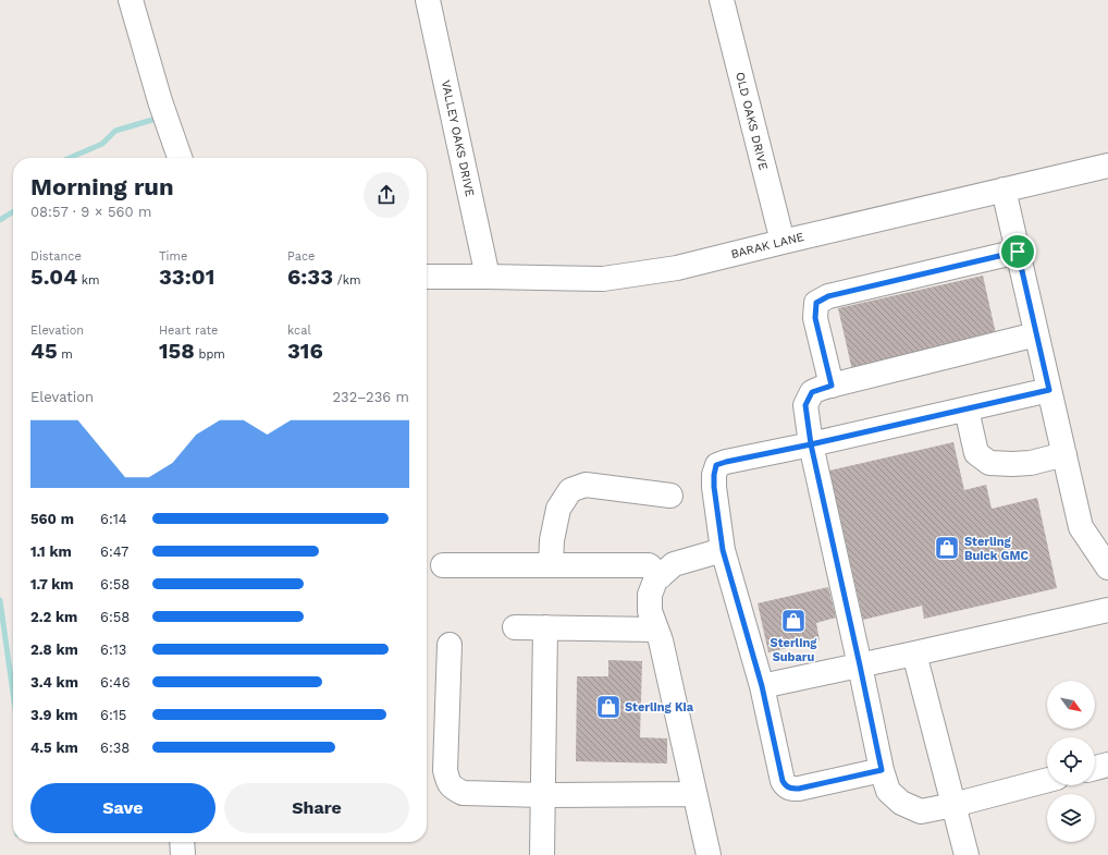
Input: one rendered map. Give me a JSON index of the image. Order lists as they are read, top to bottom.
{
  "streets": {
    "street": ["OLD OAKS DRIVE", "VALLEY OAKS DRIVE", "BARAK LANE"]
  },
  "crossings": [
    ["OLD OAKS DRIVE", "BARAK LANE"],
    ["VALLEY OAKS DRIVE", "BARAK LANE"]
  ],
  "places": {
    "shop": ["Sterling Buick GMC", "Sterling Subaru", "Sterling Kia"]
  },
  "north": "bottom right",
  "page": {
    "heading": ["Morning run", "08:57 · 9 × 560 m"],
    "stats": [
      ["Distance", "5.04 km"],
      ["Time", "33:01"],
      ["Pace", "6:33 /km"],
      ["Elevation", "45 m"],
      ["Heart rate", "158 bpm"],
      ["kcal", "316"]
    ],
    "chart": ["Elevation", "232–236 m"],
    "list": [
      {
        "name": "560 m",
        "note": "6:14"
      },
      {
        "name": "1.1 km",
        "note": "6:47"
      },
      {
        "name": "1.7 km",
        "note": "6:58"
      },
      {
        "name": "2.2 km",
        "note": "6:58"
      },
      {
        "name": "2.8 km",
        "note": "6:13"
      },
      {
        "name": "3.4 km",
        "note": "6:46"
      },
      {
        "name": "3.9 km",
        "note": "6:15"
      },
      {
        "name": "4.5 km",
        "note": "6:38"
      }
    ],
    "buttons": ["Save", "Share"]
  }
}
